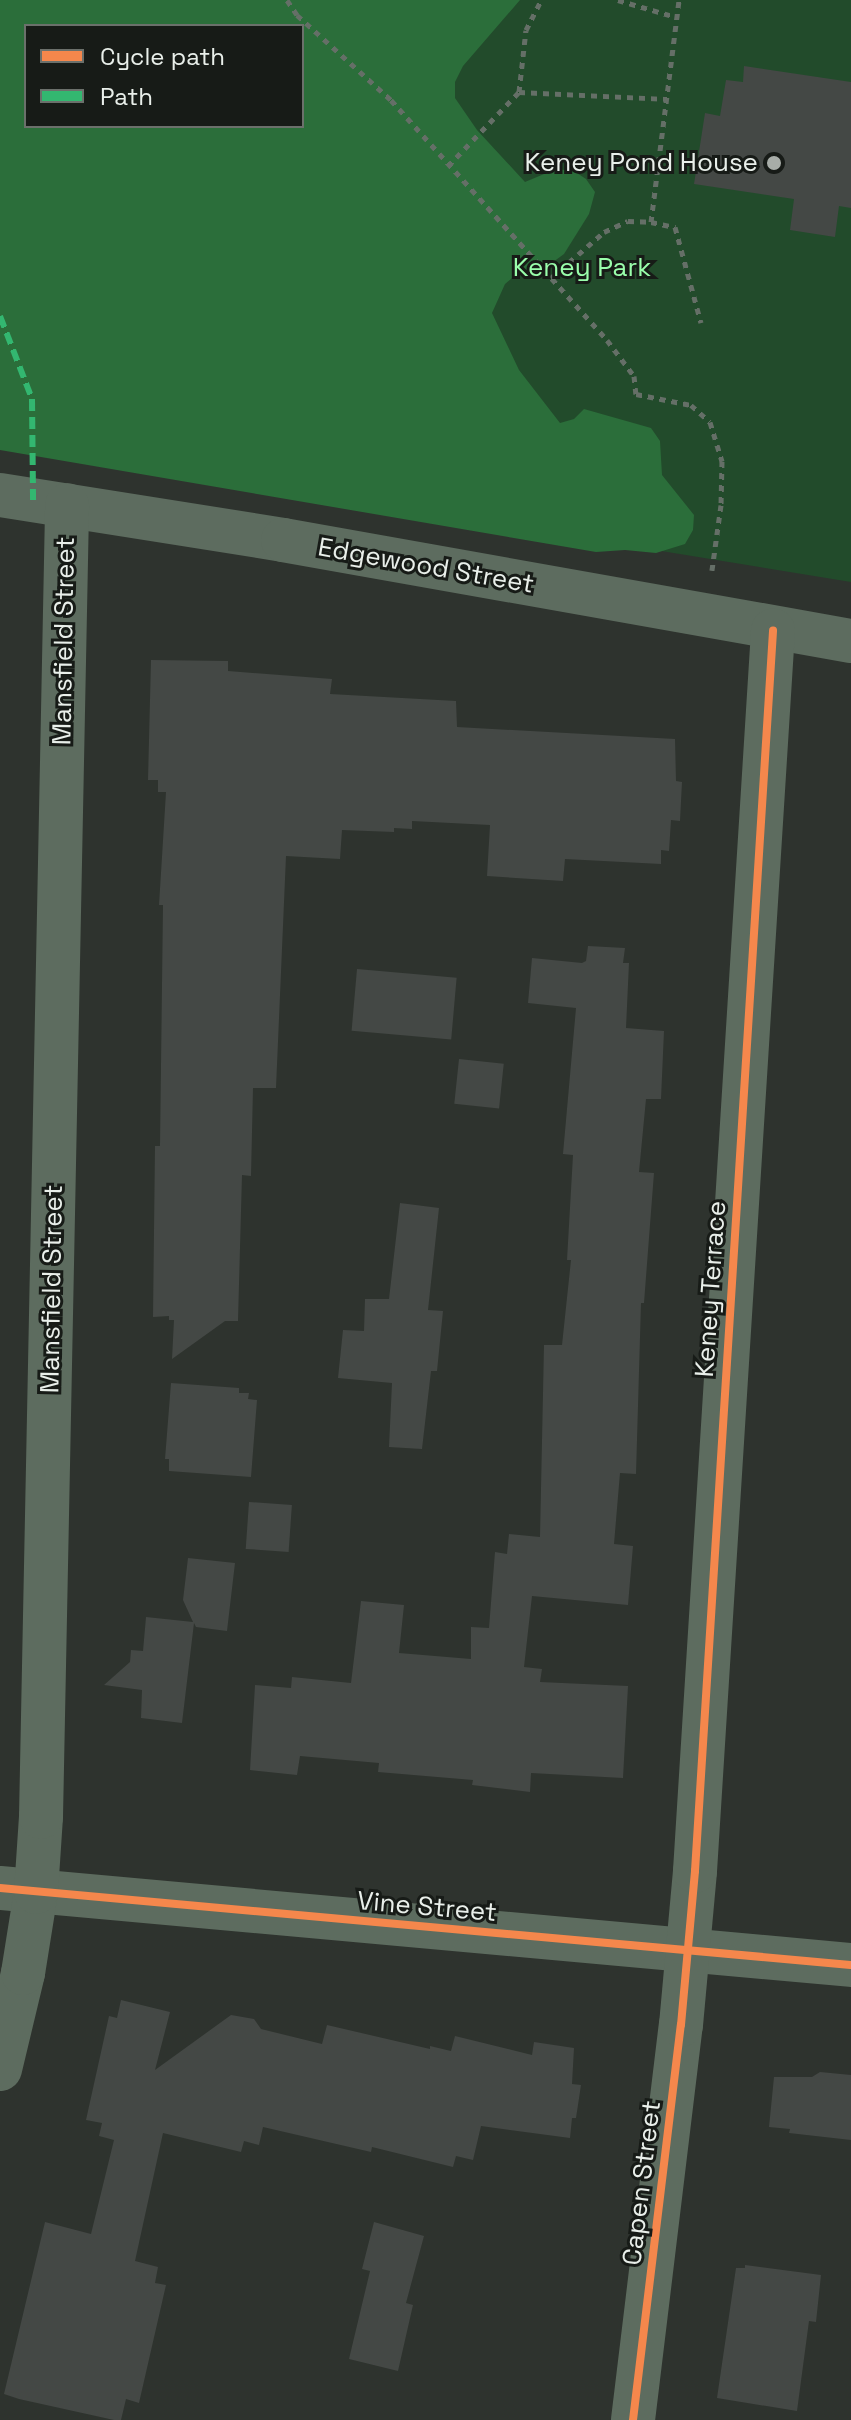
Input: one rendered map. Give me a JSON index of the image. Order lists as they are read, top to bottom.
{
  "streets": {
    "street": [
      "Edgewood Street",
      "Mansfield Street",
      "Keney Terrace",
      "Vine Street",
      "Capen Street"
    ]
  },
  "crossings": [
    ["Edgewood Street", "Mansfield Street"],
    ["Edgewood Street", "Keney Terrace"],
    ["Mansfield Street", "Vine Street"],
    ["Keney Terrace", "Vine Street"],
    ["Keney Terrace", "Capen Street"],
    ["Vine Street", "Capen Street"]
  ],
  "parks": ["Keney Park"],
  "places": ["Keney Pond House"],
  "legend": ["Cycle path", "Path"]
}
